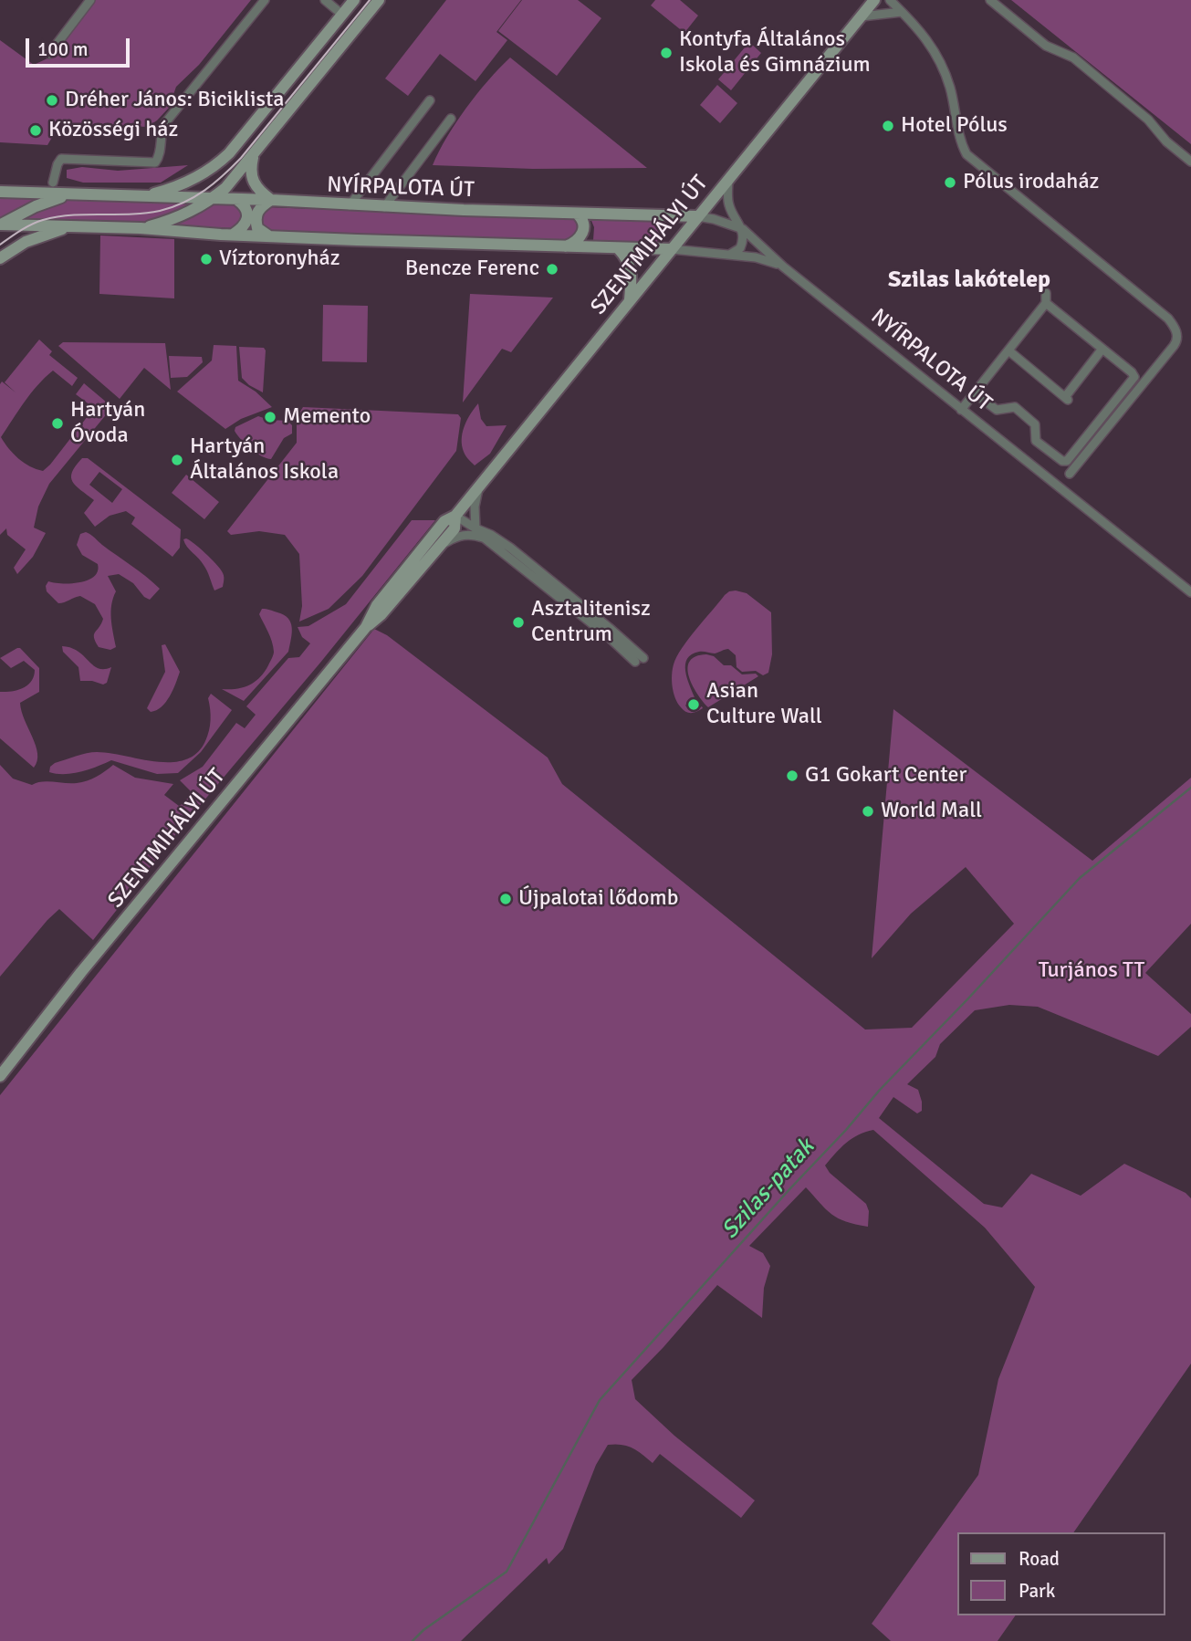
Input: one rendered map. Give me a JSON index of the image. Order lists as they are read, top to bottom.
{
  "streets": {
    "main road": ["NYÍRPALOTA ÚT", "SZENTMIHÁLYI ÚT"]
  },
  "crossings": [
    ["NYÍRPALOTA ÚT", "SZENTMIHÁLYI ÚT"]
  ],
  "districts": ["Szilas lakótelep"],
  "water": ["Szilas-patak"],
  "parks": ["Turjános TT"],
  "places": [
    "Kontyfa Általános Iskola és Gimnázium",
    "Dréher János: Biciklista",
    "Hotel Pólus",
    "Közösségi ház",
    "Pólus irodaház",
    "Víztoronyház",
    "Bencze Ferenc",
    "Memento",
    "Hartyán Óvoda",
    "Hartyán Általános Iskola",
    "Asztalitenisz Centrum",
    "Asian Culture Wall",
    "G1 Gokart Center",
    "World Mall",
    "Újpalotai lődomb"
  ],
  "legend": ["Road", "Park"],
  "scale_bar": "100 m"
}
